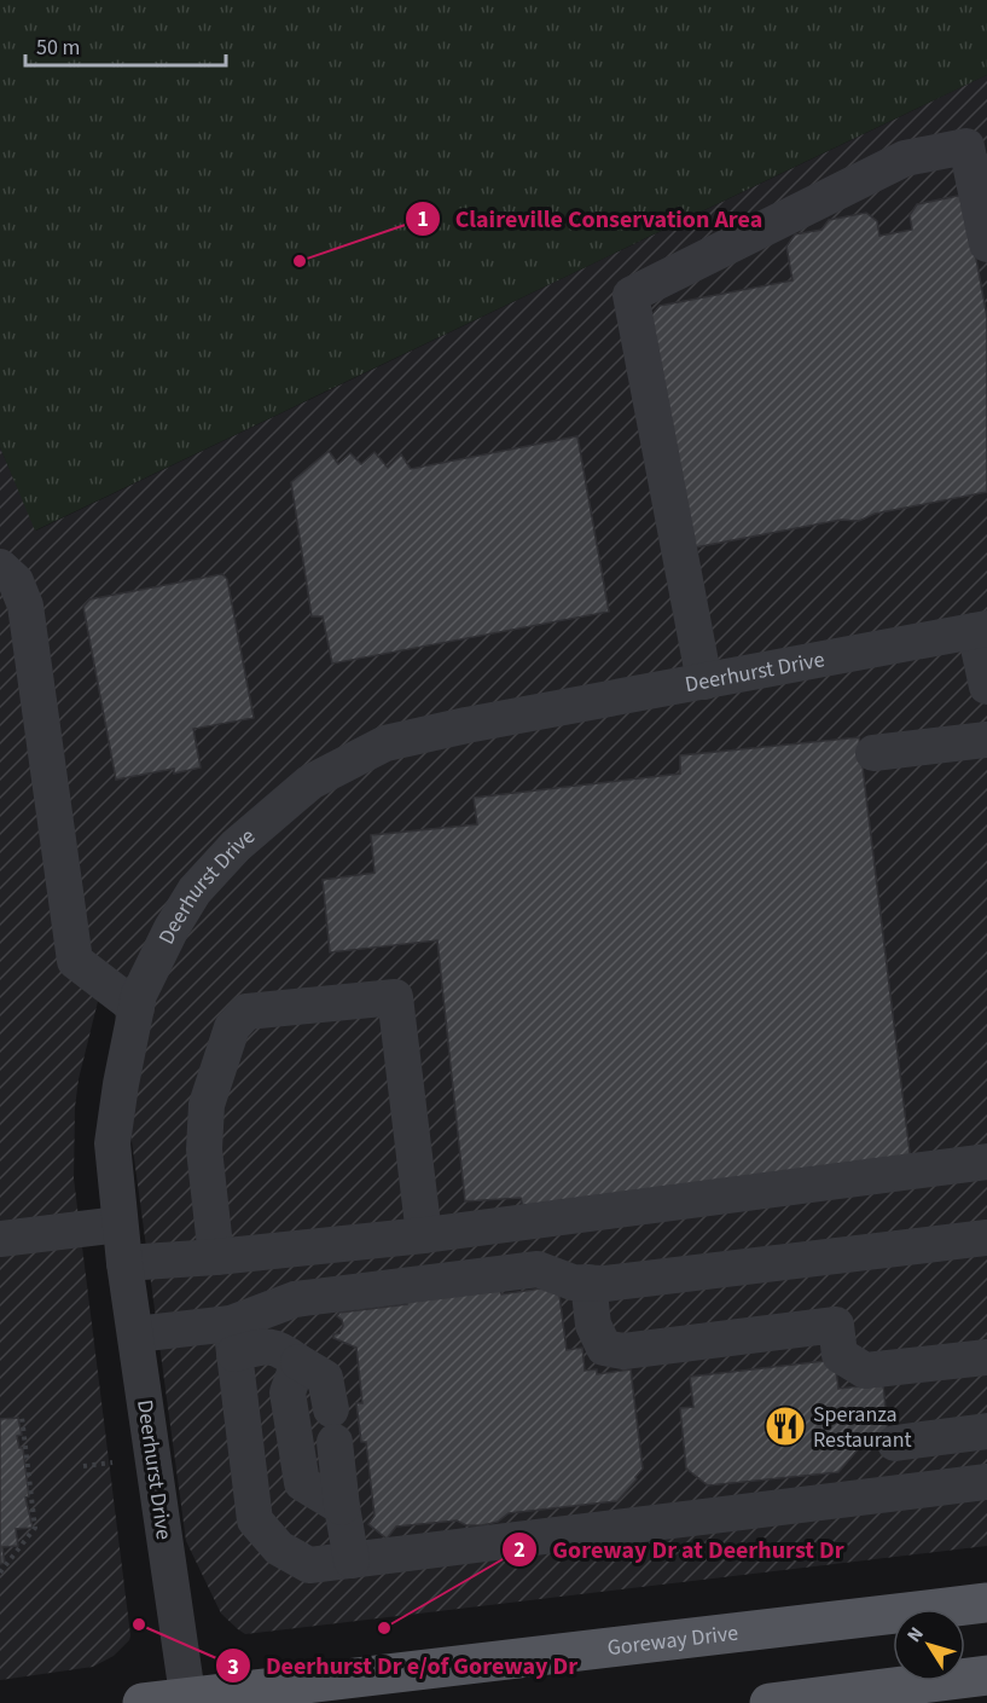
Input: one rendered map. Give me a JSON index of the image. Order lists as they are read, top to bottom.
{
  "streets": {
    "main road": ["Goreway Drive"],
    "street": ["Deerhurst Drive"]
  },
  "crossings": [
    ["Deerhurst Drive", "Goreway Drive"]
  ],
  "places": {
    "other": ["Claireville Conservation Area", "Deerhurst Dr e/of Goreway Dr", "Goreway Dr at Deerhurst Dr"],
    "restaurant": ["Speranza Restaurant"]
  },
  "scale_bar": "50 m",
  "north": "top left"
}
